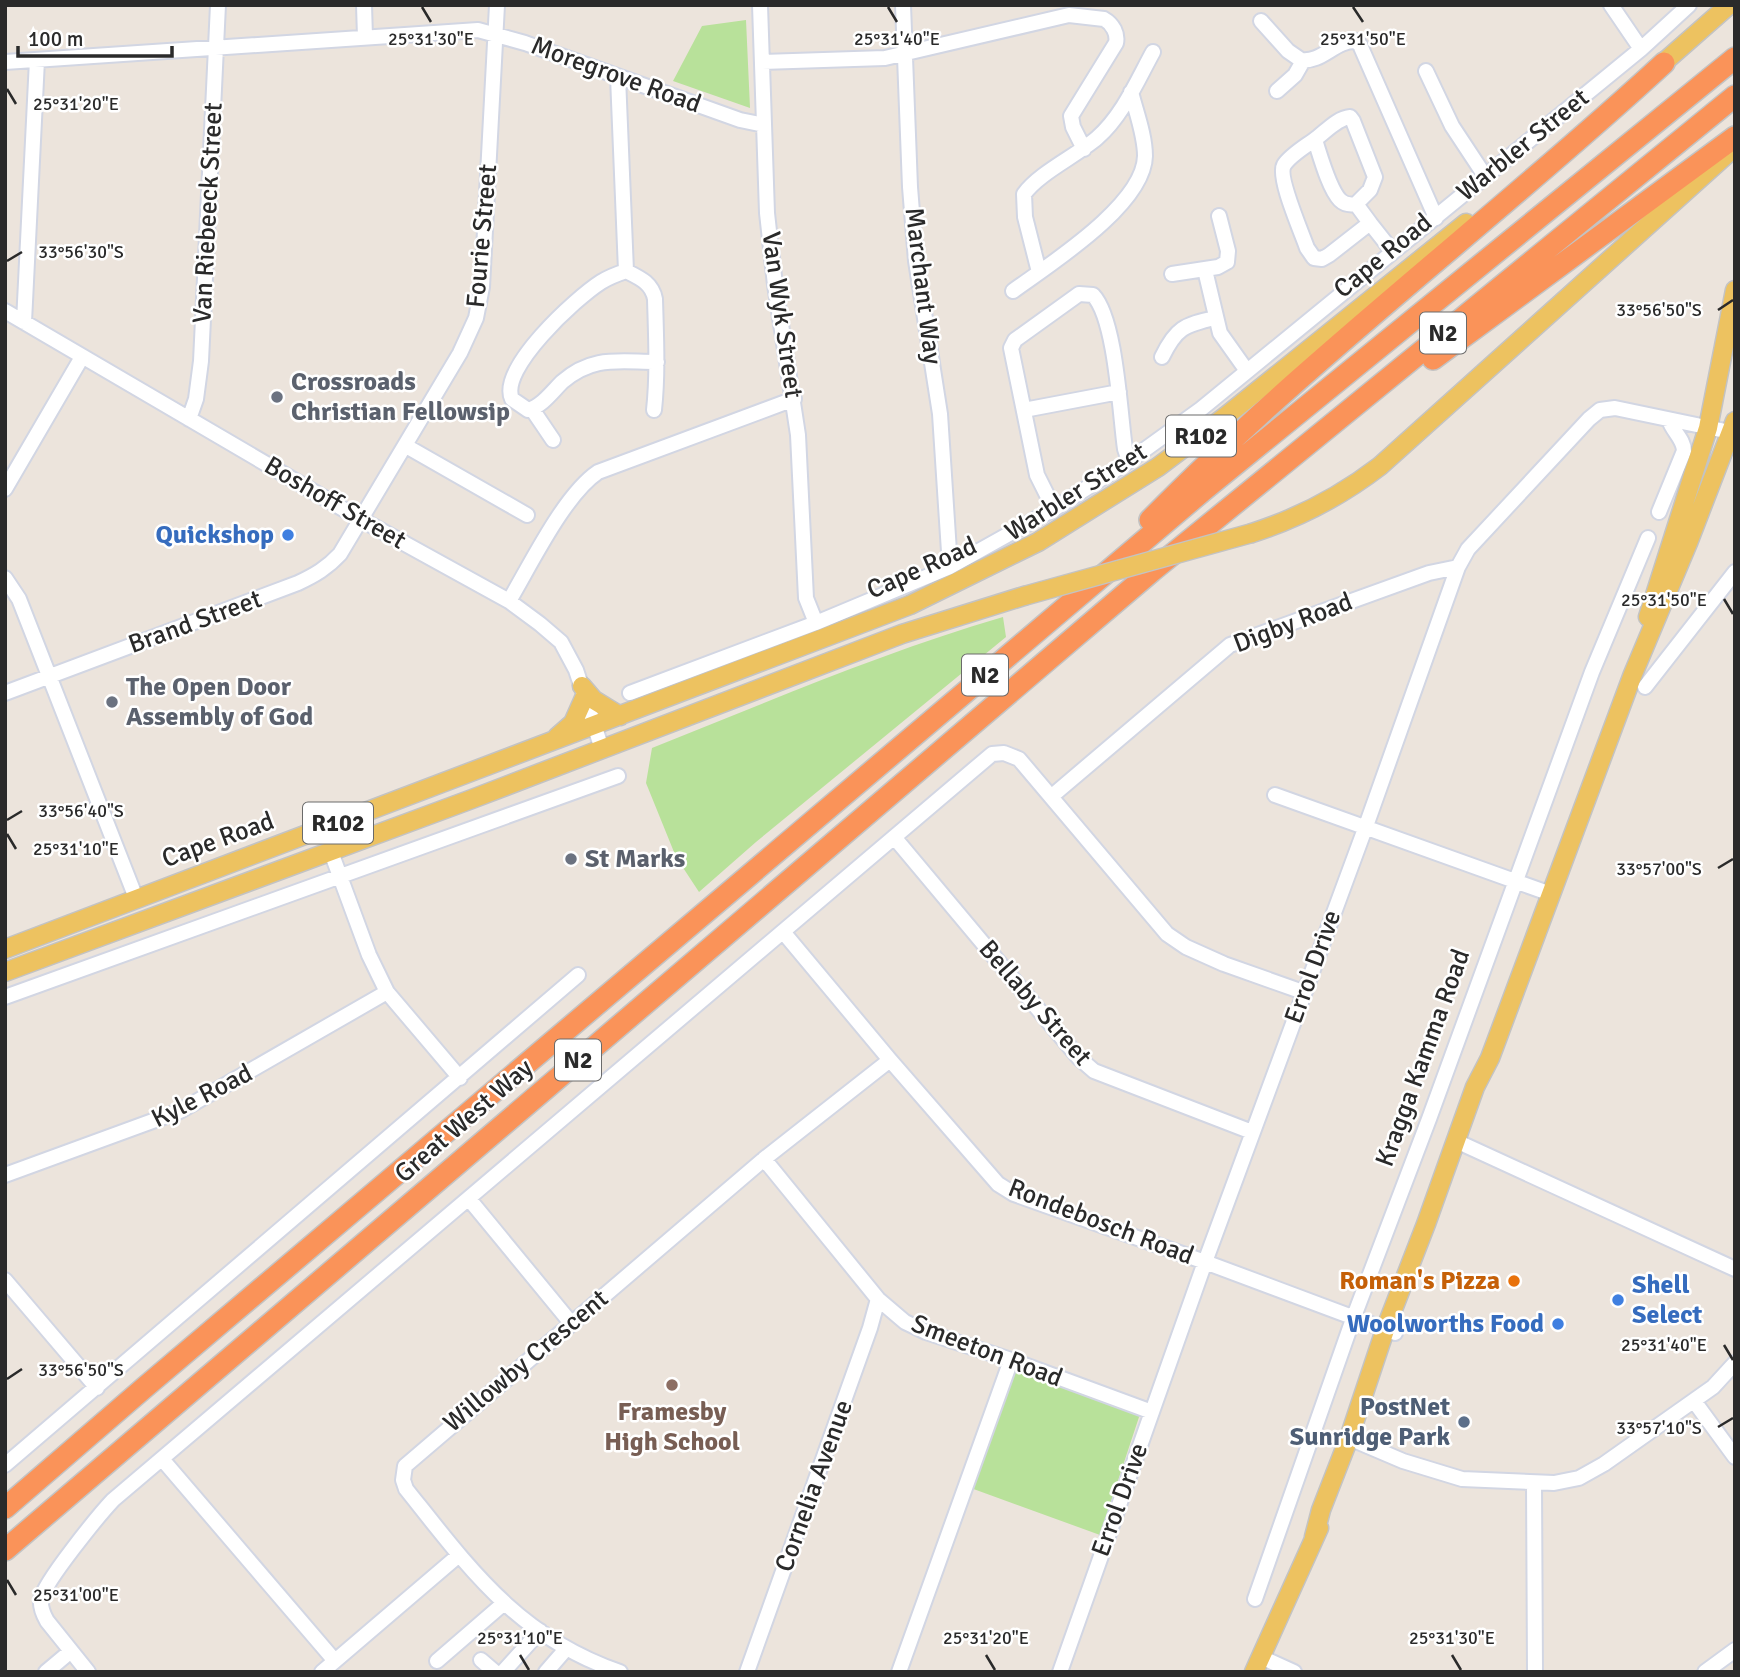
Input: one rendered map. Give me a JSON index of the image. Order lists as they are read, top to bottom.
{
  "streets": {
    "highway": ["N2", "Great West Way"],
    "main road": ["Cape Road", "R102"],
    "street": [
      "Moregrove Road",
      "Warbler Street",
      "Van Riebeeck Street",
      "Fourie Street",
      "Marchant Way",
      "Van Wyk Street",
      "Boshoff Street",
      "Brand Street",
      "Digby Road",
      "Errol Drive",
      "Bellaby Street",
      "Kragga Kamma Road",
      "Kyle Road",
      "Rondebosch Road",
      "Smeeton Road",
      "Willowby Crescent",
      "Cornelia Avenue"
    ]
  },
  "crossings": [
    ["Moregrove Road", "Van Riebeeck Street"],
    ["Moregrove Road", "Fourie Street"],
    ["Moregrove Road", "Van Wyk Street"],
    ["Warbler Street", "Marchant Way"],
    ["Warbler Street", "Van Wyk Street"],
    ["Van Riebeeck Street", "Boshoff Street"],
    ["Fourie Street", "Boshoff Street"],
    ["Fourie Street", "Brand Street"],
    ["Cape Road", "Boshoff Street"],
    ["N2", "Great West Way"],
    ["Boshoff Street", "Brand Street"],
    ["Digby Road", "Errol Drive"],
    ["Errol Drive", "Bellaby Street"],
    ["Errol Drive", "Rondebosch Road"],
    ["Errol Drive", "Smeeton Road"],
    ["Kragga Kamma Road", "Rondebosch Road"],
    ["Rondebosch Road", "Willowby Crescent"],
    ["Smeeton Road", "Willowby Crescent"],
    ["Smeeton Road", "Cornelia Avenue"]
  ],
  "places": [
    "Crossroads Christian Fellowsip",
    "Quickshop",
    "The Open Door Assembly of God",
    "St Marks",
    "Roman's Pizza",
    "Shell Select",
    "Woolworths Food",
    "Framesby High School",
    "PostNet Sunridge Park"
  ],
  "scale_bar": "100 m",
  "coordinates": [
    "25°31'30\"E",
    "25°31'40\"E",
    "25°31'50\"E",
    "25°31'20\"E",
    "33°56'30\"S",
    "33°56'50\"S",
    "33°56'40\"S",
    "25°31'10\"E",
    "33°57'00\"S",
    "33°57'10\"S",
    "25°31'00\"E"
  ]
}
